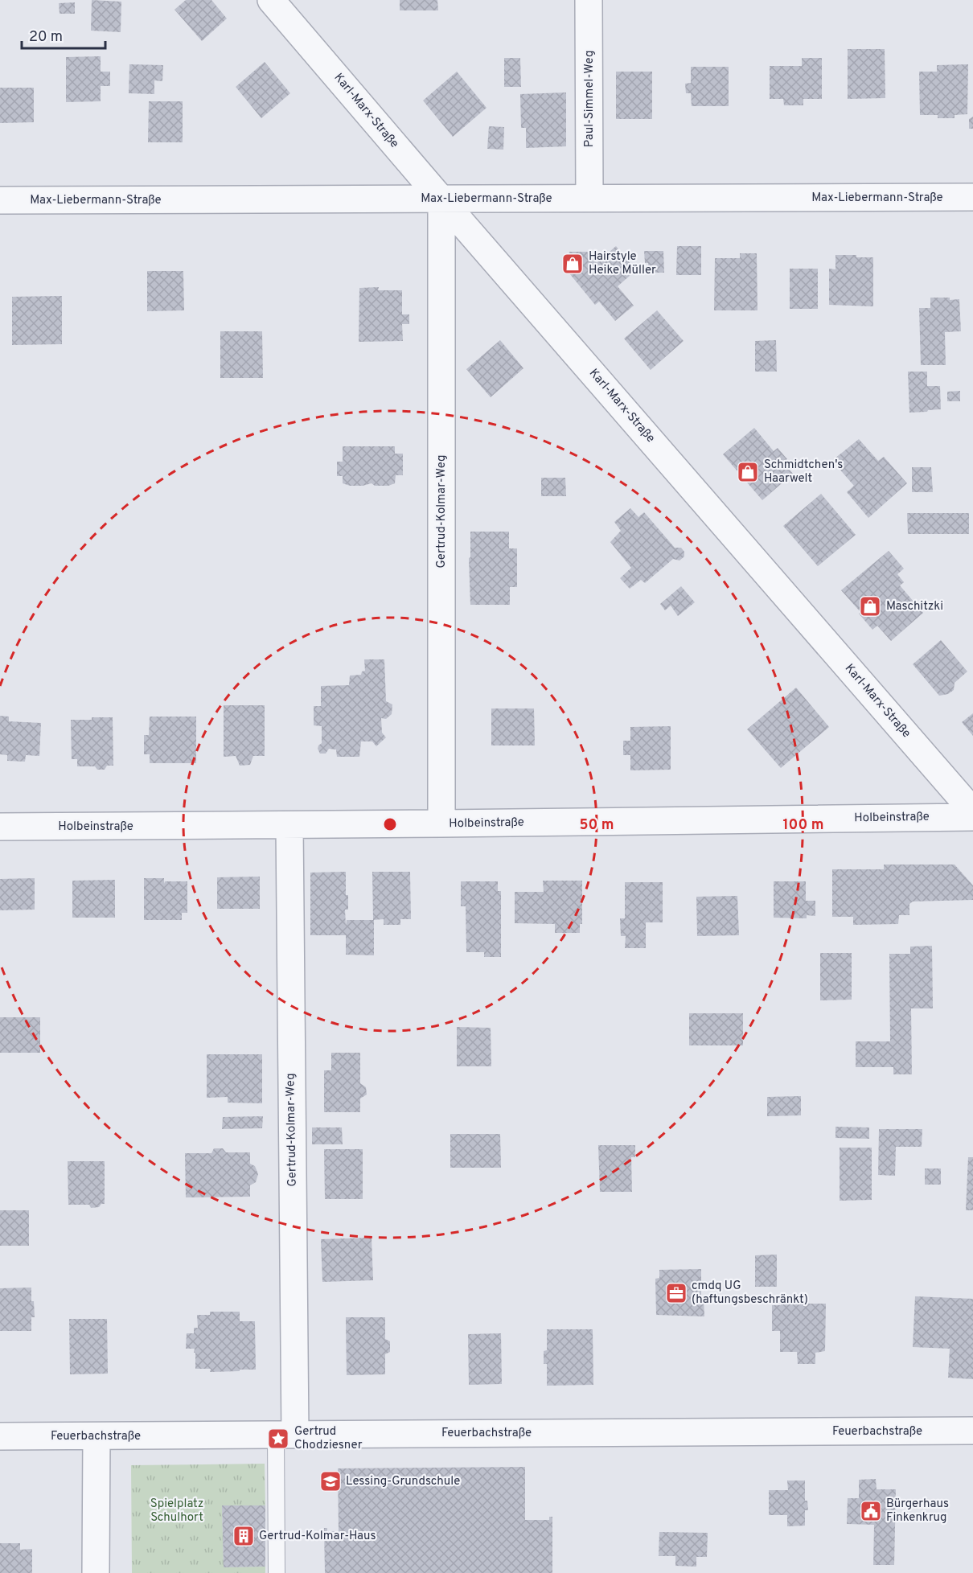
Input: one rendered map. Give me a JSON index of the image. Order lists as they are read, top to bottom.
{
  "streets": {
    "street": [
      "Paul-Simmel-Weg",
      "Karl-Marx-Straße",
      "Max-Liebermann-Straße",
      "Gertrud-Kolmar-Weg",
      "Holbeinstraße",
      "Feuerbachstraße"
    ]
  },
  "crossings": [
    ["Paul-Simmel-Weg", "Max-Liebermann-Straße"],
    ["Karl-Marx-Straße", "Max-Liebermann-Straße"],
    ["Karl-Marx-Straße", "Gertrud-Kolmar-Weg"],
    ["Max-Liebermann-Straße", "Gertrud-Kolmar-Weg"],
    ["Gertrud-Kolmar-Weg", "Holbeinstraße"],
    ["Gertrud-Kolmar-Weg", "Feuerbachstraße"]
  ],
  "parks": ["Spielplatz Schulhort"],
  "places": {
    "shop": ["Hairstyle Heike Müller", "Schmidtchen's Haarwelt", "Maschitzki"],
    "office": ["cmdq UG (haftungsbeschränkt)"],
    "place": ["Gertrud Chodziesner"],
    "school or university": ["Lessing-Grundschule"],
    "public building": ["Bürgerhaus Finkenkrug"],
    "building": ["Gertrud-Kolmar-Haus"]
  },
  "scale_bar": "20 m",
  "rings": ["50 m", "100 m"]
}
